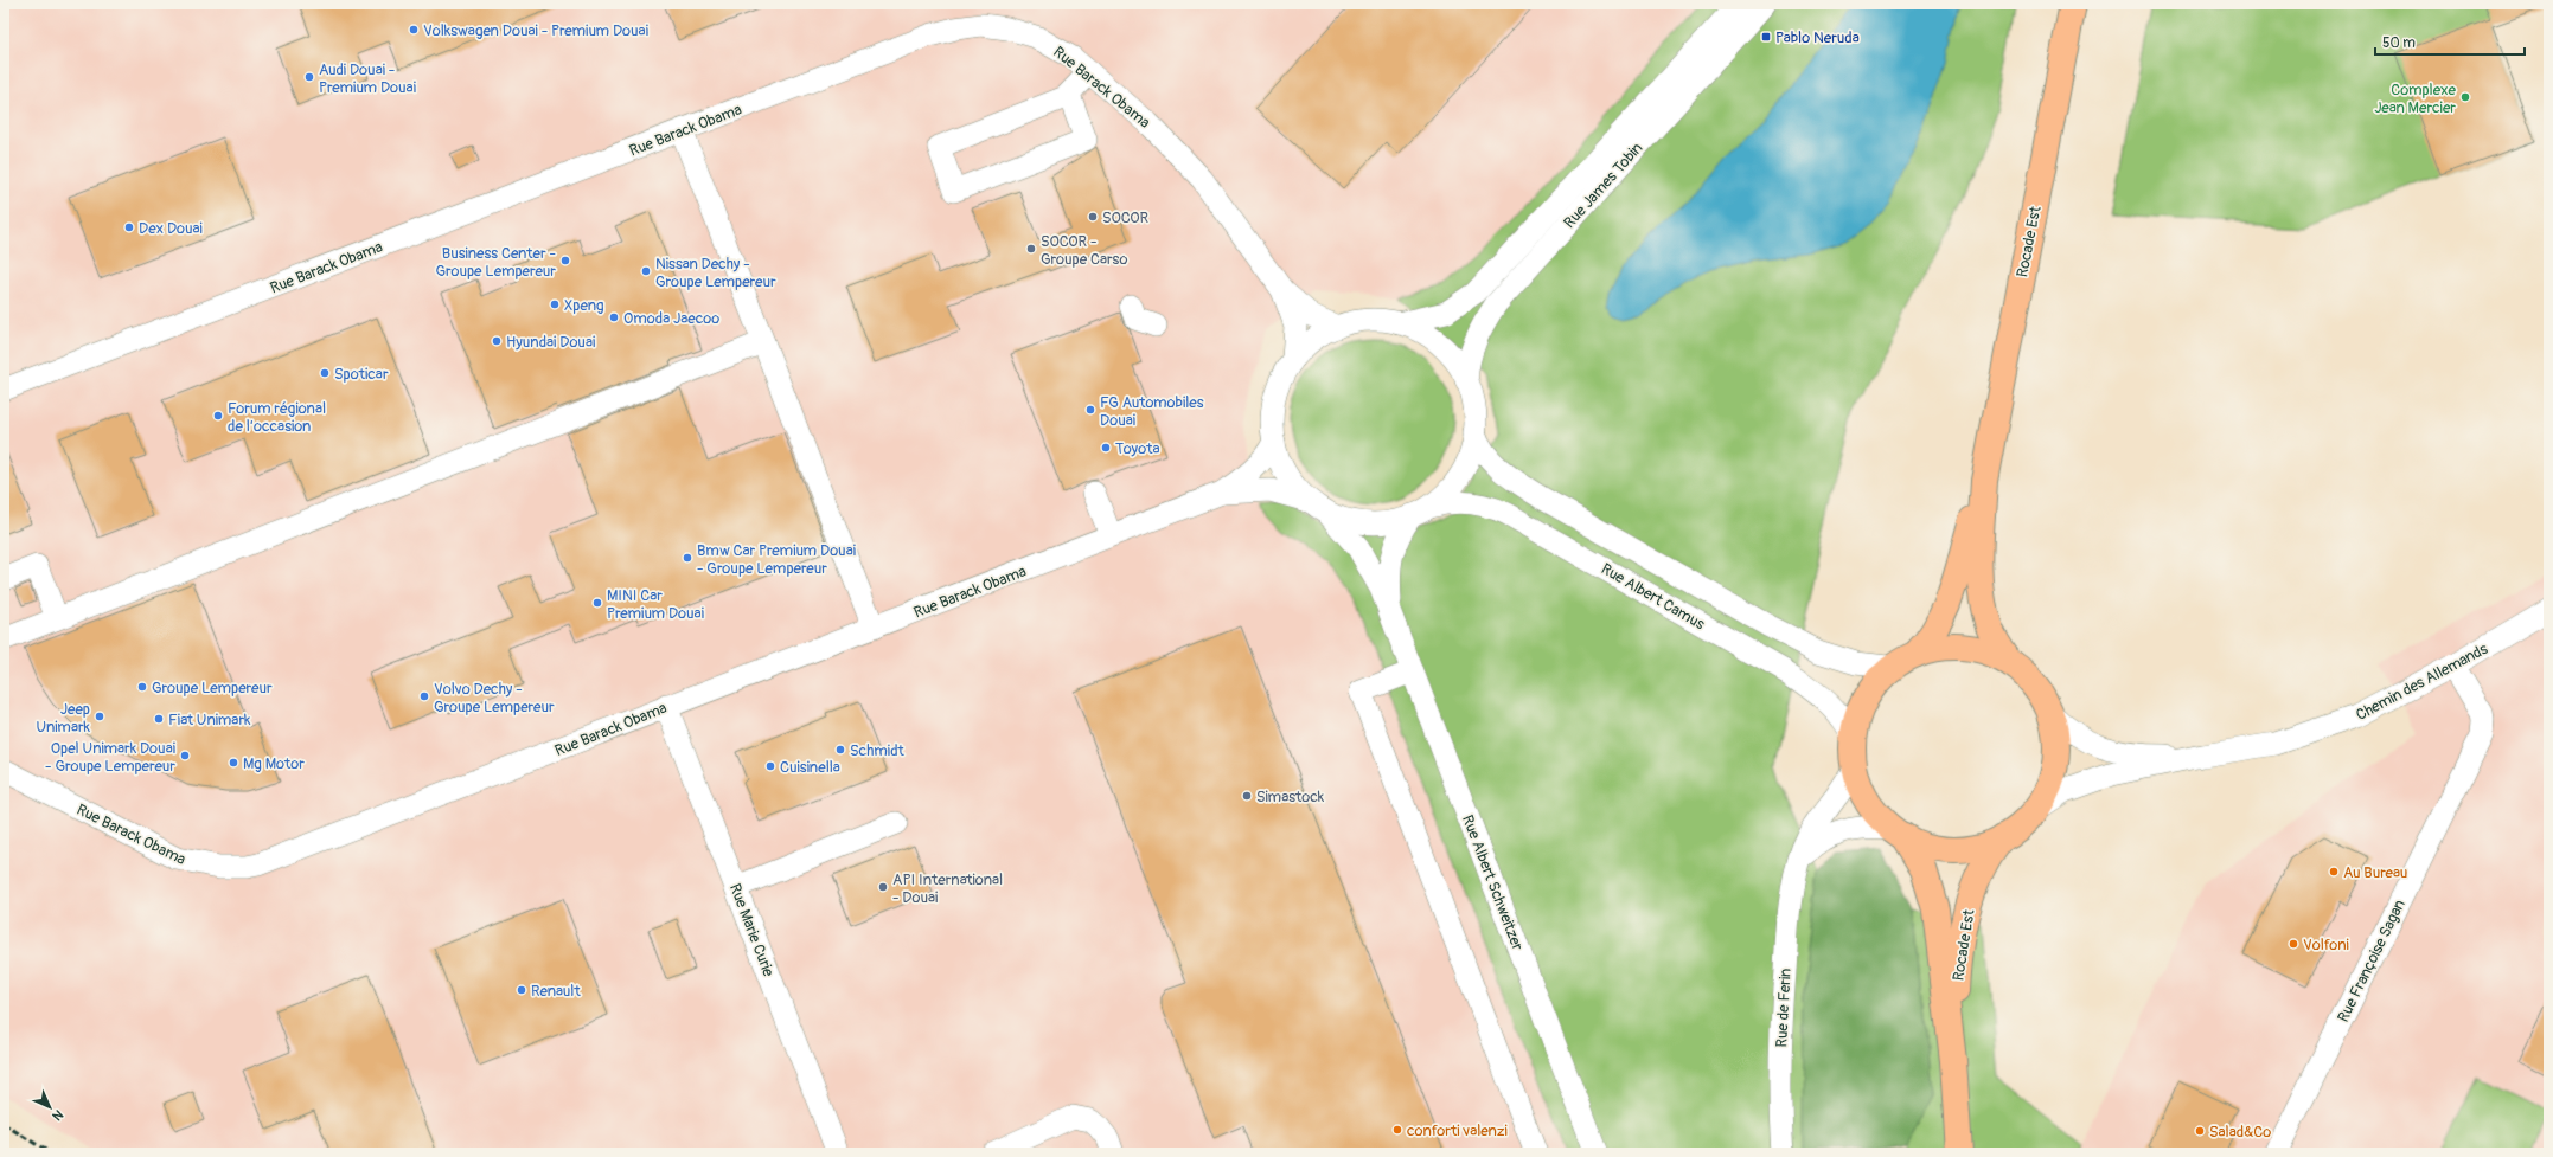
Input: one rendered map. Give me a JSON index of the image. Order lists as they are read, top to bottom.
{
  "streets": {
    "main road": ["Rocade Est"],
    "street": [
      "Rue Barack Obama",
      "Rue James Tobin",
      "Rue Albert Camus",
      "Chemin des Allemands",
      "Rue Albert Schweitzer",
      "Rue Marie Curie",
      "Rue Françoise Sagan",
      "Rue de Ferin"
    ]
  },
  "crossings": [
    ["Rue Barack Obama", "Rue Albert Camus"],
    ["Rue Barack Obama", "Rue Albert Schweitzer"],
    ["Rue Barack Obama", "Rue Marie Curie"],
    ["Rocade Est", "Rue Albert Camus"],
    ["Rocade Est", "Rue de Ferin"],
    ["Rue Albert Camus", "Rue Albert Schweitzer"],
    ["Chemin des Allemands", "Rue Françoise Sagan"]
  ],
  "places": {
    "other": [
      "Volkswagen Douai - Premium Douai",
      "Audi Douai - Premium Douai",
      "Complexe Jean Mercier",
      "SOCOR",
      "Dex Douai",
      "SOCOR - Groupe Carso",
      "Business Center - Groupe Lempereur",
      "Nissan Dechy - Groupe Lempereur",
      "Xpeng",
      "Omoda Jaecoo",
      "Hyundai Douai",
      "Spoticar",
      "FG Automobiles Douai",
      "Forum régional de l’occasion",
      "Toyota",
      "Bmw Car Premium Douai - Groupe Lempereur",
      "MINI Car Premium Douai",
      "Groupe Lempereur",
      "Volvo Dechy - Groupe Lempereur",
      "Jeep Unimark",
      "Fiat Unimark",
      "Schmidt",
      "Opel Unimark Douai - Groupe Lempereur",
      "Mg Motor",
      "Cuisinella",
      "Simastock",
      "Au Bureau",
      "API International - Douai",
      "Volfoni",
      "Renault",
      "conforti valenzi",
      "Salad&Co"
    ],
    "transit": ["Pablo Neruda"]
  },
  "scale_bar": "50 m",
  "north": "bottom right"
}
